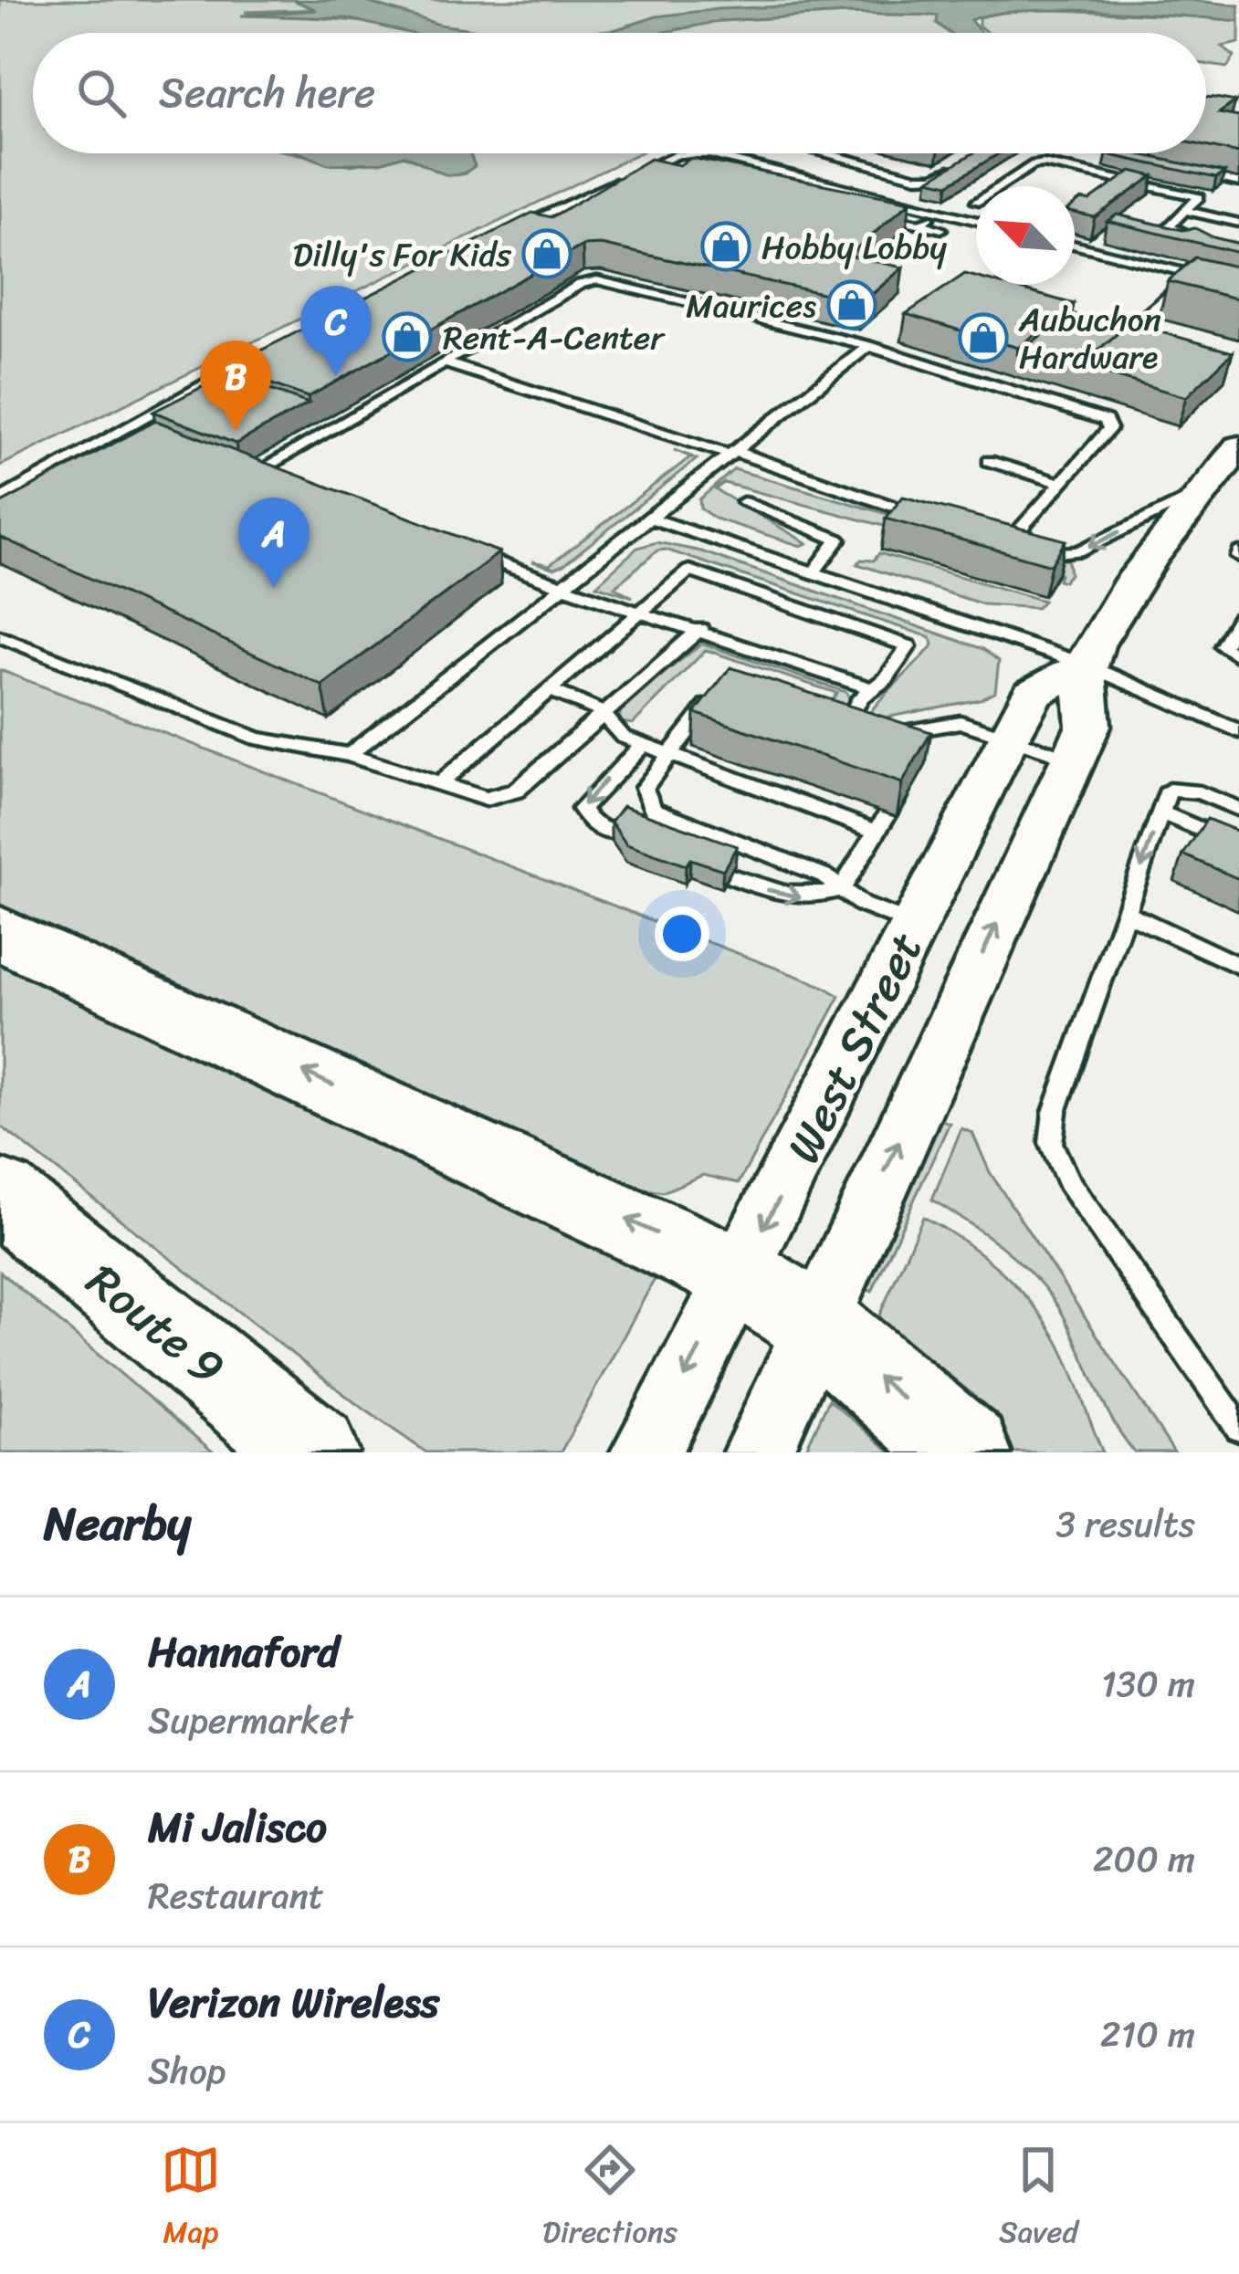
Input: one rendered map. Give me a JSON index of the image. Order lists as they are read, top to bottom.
{
  "streets": {
    "highway": ["Route 9"],
    "street": ["West Street"]
  },
  "places": {
    "shop": [
      "Hobby Lobby",
      "Dilly's For Kids",
      "Maurices",
      "Rent-A-Center",
      "Aubuchon Hardware"
    ]
  },
  "north": "top left",
  "page": {
    "search": "Search here",
    "pins": ["C", "B", "A"],
    "heading": ["Nearby", "3 results"],
    "list": [
      {
        "mark": "A",
        "name": "Hannaford",
        "note": "Supermarket",
        "value": "130 m"
      },
      {
        "mark": "B",
        "name": "Mi Jalisco",
        "note": "Restaurant",
        "value": "200 m"
      },
      {
        "mark": "C",
        "name": "Verizon Wireless",
        "note": "Shop",
        "value": "210 m"
      }
    ],
    "nav": ["Map", "Directions", "Saved"]
  }
}
